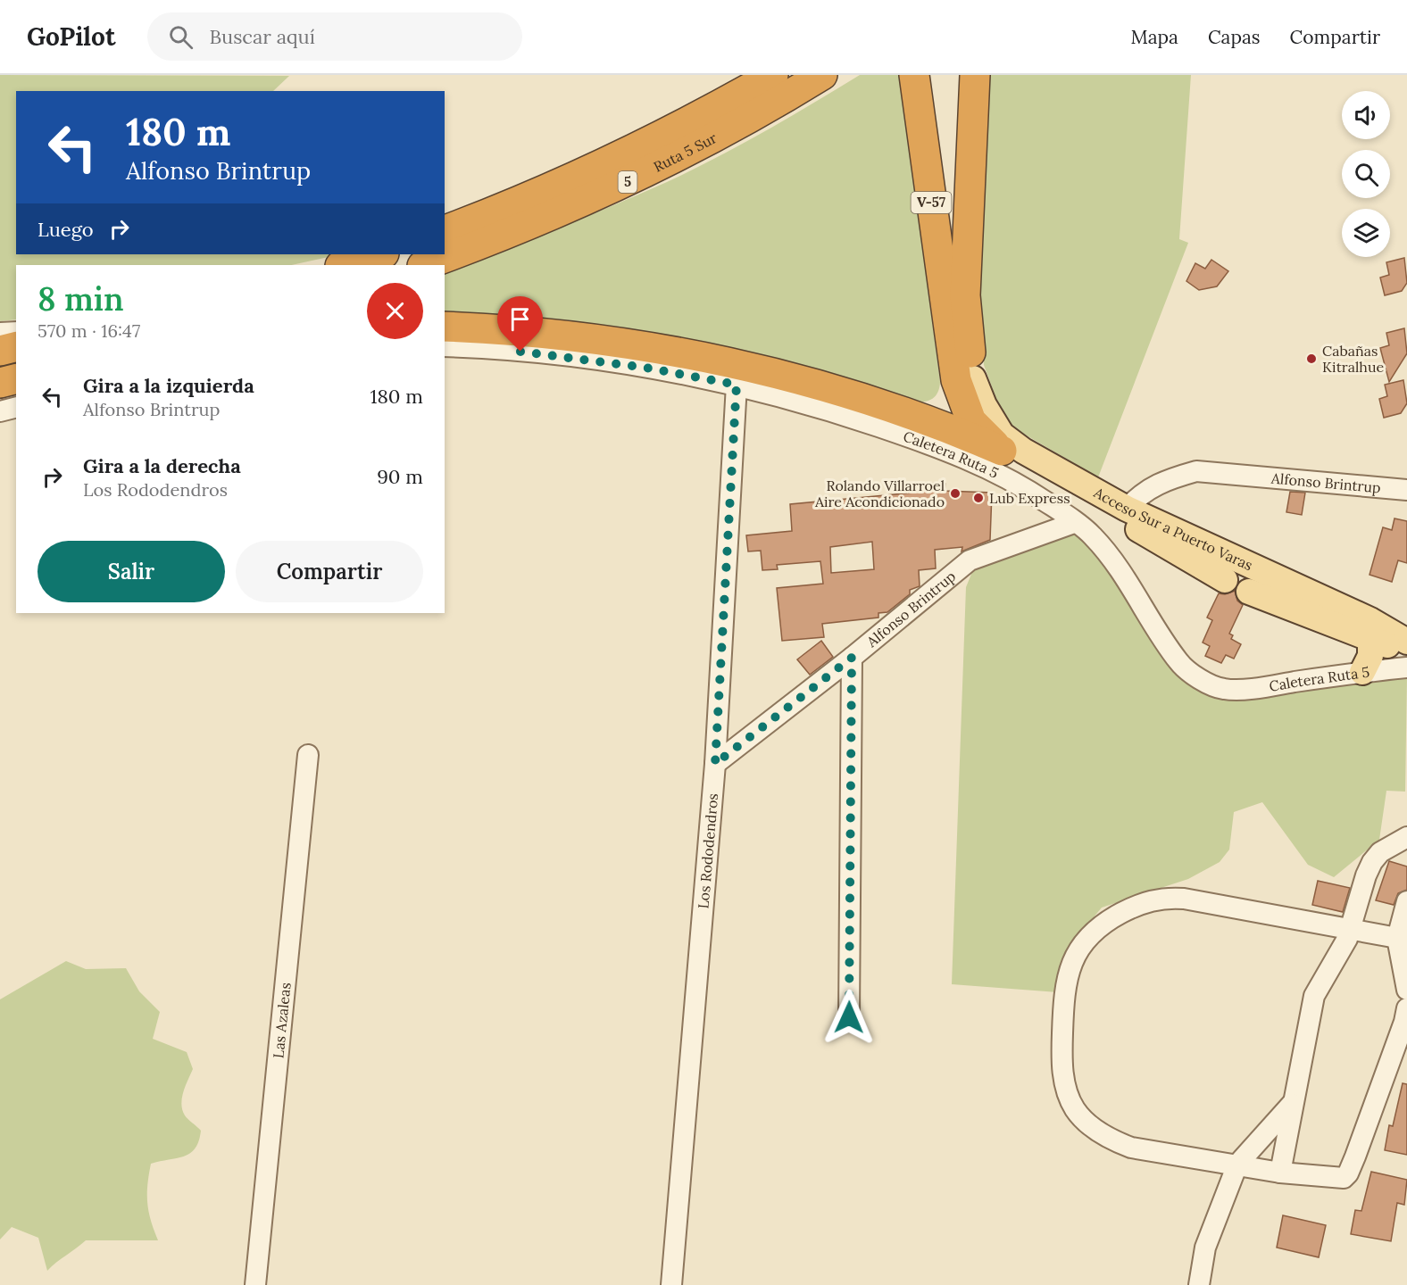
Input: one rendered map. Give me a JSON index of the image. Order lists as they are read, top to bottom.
{
  "streets": {
    "highway": ["Ruta 5 Sur", "5", "V-57"],
    "main road": ["Acceso Sur a Puerto Varas"],
    "street": [
      "Caletera Ruta 5",
      "Alfonso Brintrup",
      "Los Rododendros",
      "Las Azaleas"
    ]
  },
  "crossings": [
    ["V-57", "Acceso Sur a Puerto Varas"],
    ["Caletera Ruta 5", "Alfonso Brintrup"],
    ["Caletera Ruta 5", "Los Rododendros"],
    ["Alfonso Brintrup", "Acceso Sur a Puerto Varas"],
    ["Alfonso Brintrup", "Los Rododendros"]
  ],
  "places": ["Cabañas Kitralhue", "Rolando Villarroel Aire Acondicionado", "Lub Express"],
  "page": {
    "header": "GoPilot",
    "search": "Buscar aquí",
    "nav": ["Mapa", "Capas", "Compartir"],
    "turn": ["180 m", "Alfonso Brintrup"],
    "then": "Luego",
    "heading": ["8 min", "570 m · 16:47"],
    "list": [
      {
        "name": "Gira a la izquierda",
        "note": "Alfonso Brintrup",
        "value": "180 m"
      },
      {
        "name": "Gira a la derecha",
        "note": "Los Rododendros",
        "value": "90 m"
      }
    ],
    "buttons": ["Salir", "Compartir"]
  }
}
